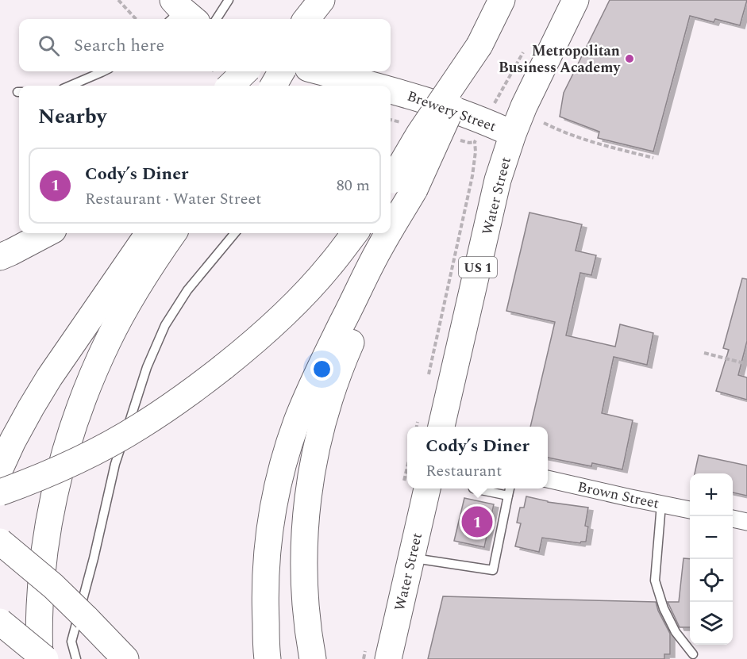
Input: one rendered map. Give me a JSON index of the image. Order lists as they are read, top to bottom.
{
  "streets": {
    "main road": ["Brewery Street", "Water Street", "US 1"],
    "street": ["Brown Street"]
  },
  "crossings": [
    ["Brewery Street", "Water Street"]
  ],
  "places": ["Metropolitan Business Academy"],
  "page": {
    "search": "Search here",
    "heading": "Nearby",
    "list": [
      {
        "mark": "1",
        "name": "Cody’s Diner",
        "note": "Restaurant · Water Street",
        "value": "80 m"
      }
    ],
    "popup": ["Cody’s Diner", "Restaurant"],
    "map_buttons": ["+", "−"],
    "pins": "1"
  }
}
